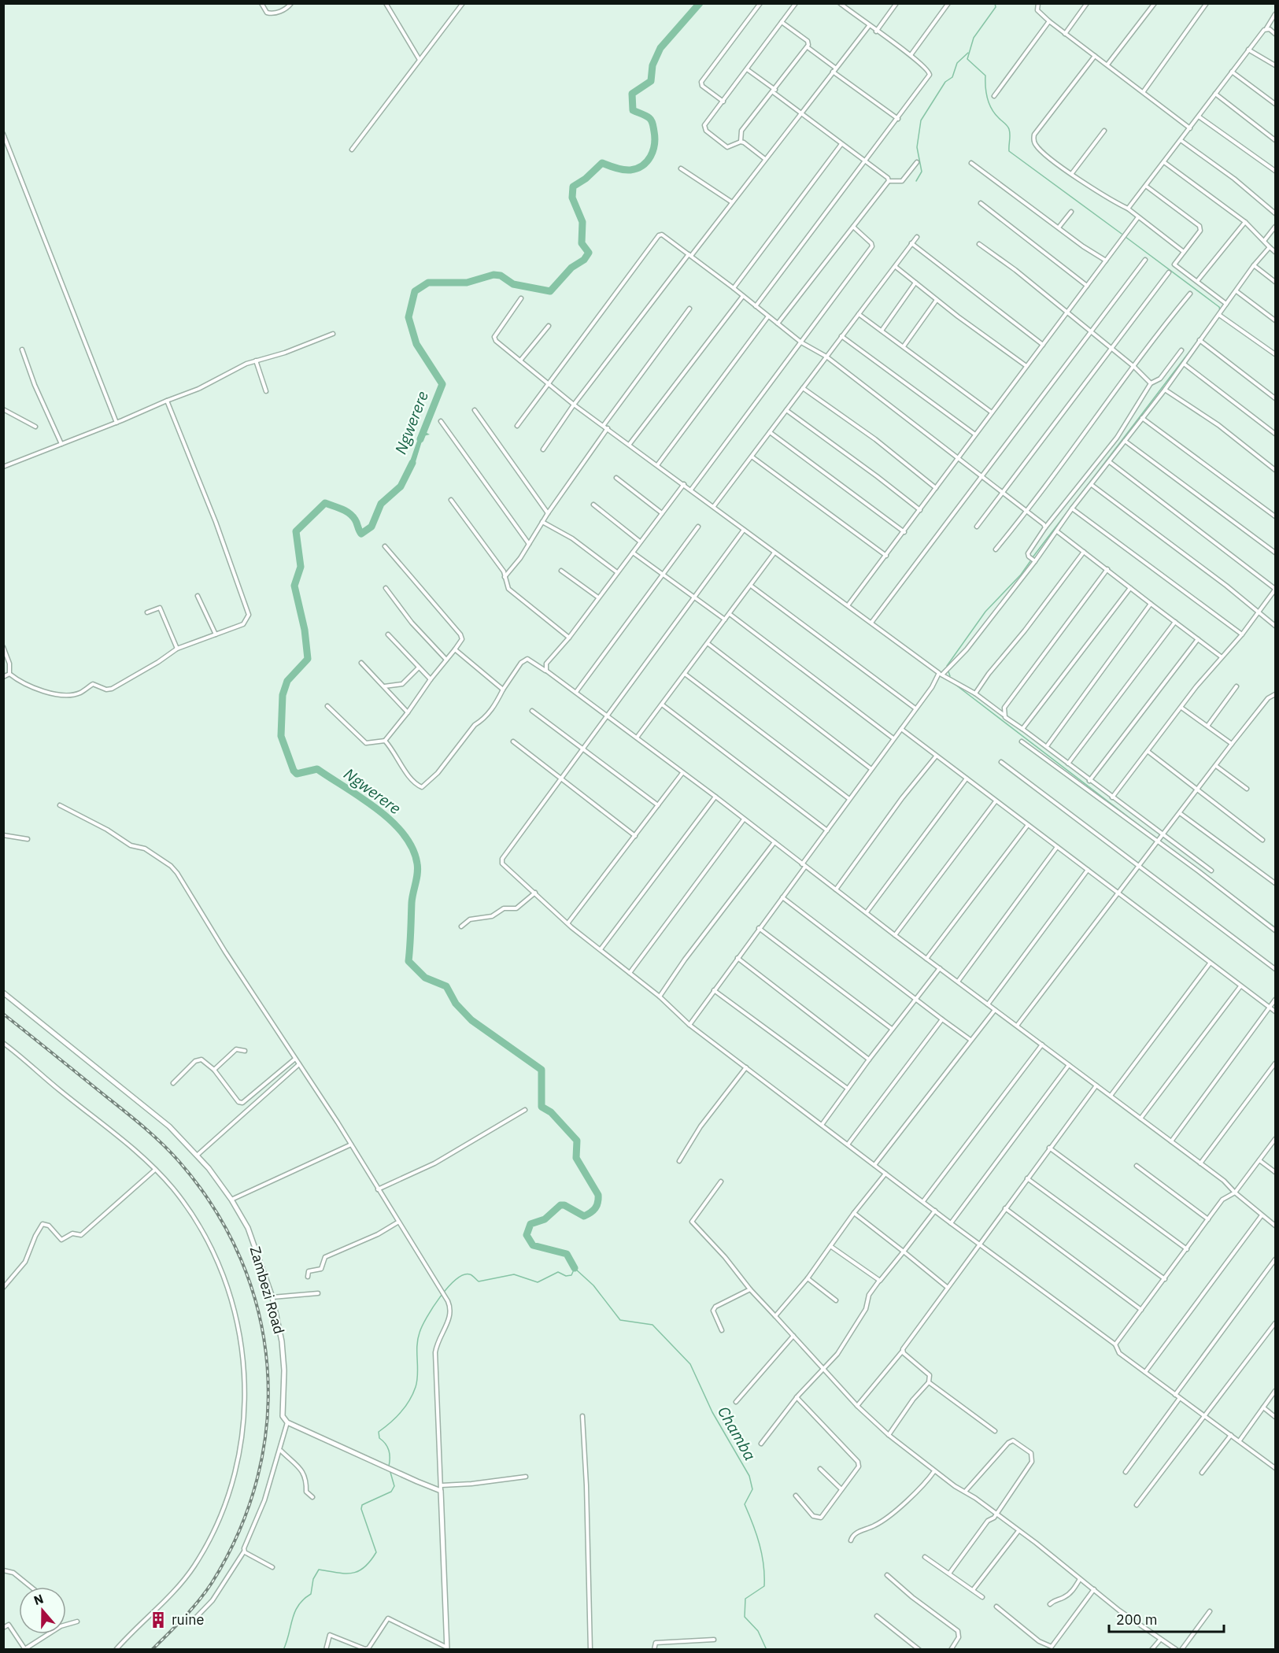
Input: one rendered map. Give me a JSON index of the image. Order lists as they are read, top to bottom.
{
  "streets": {
    "main road": ["Zambezi Road"]
  },
  "water": ["Ngwerere", "Chamba"],
  "places": {
    "building": ["ruine"]
  },
  "scale_bar": "200 m",
  "north": "top"
}
